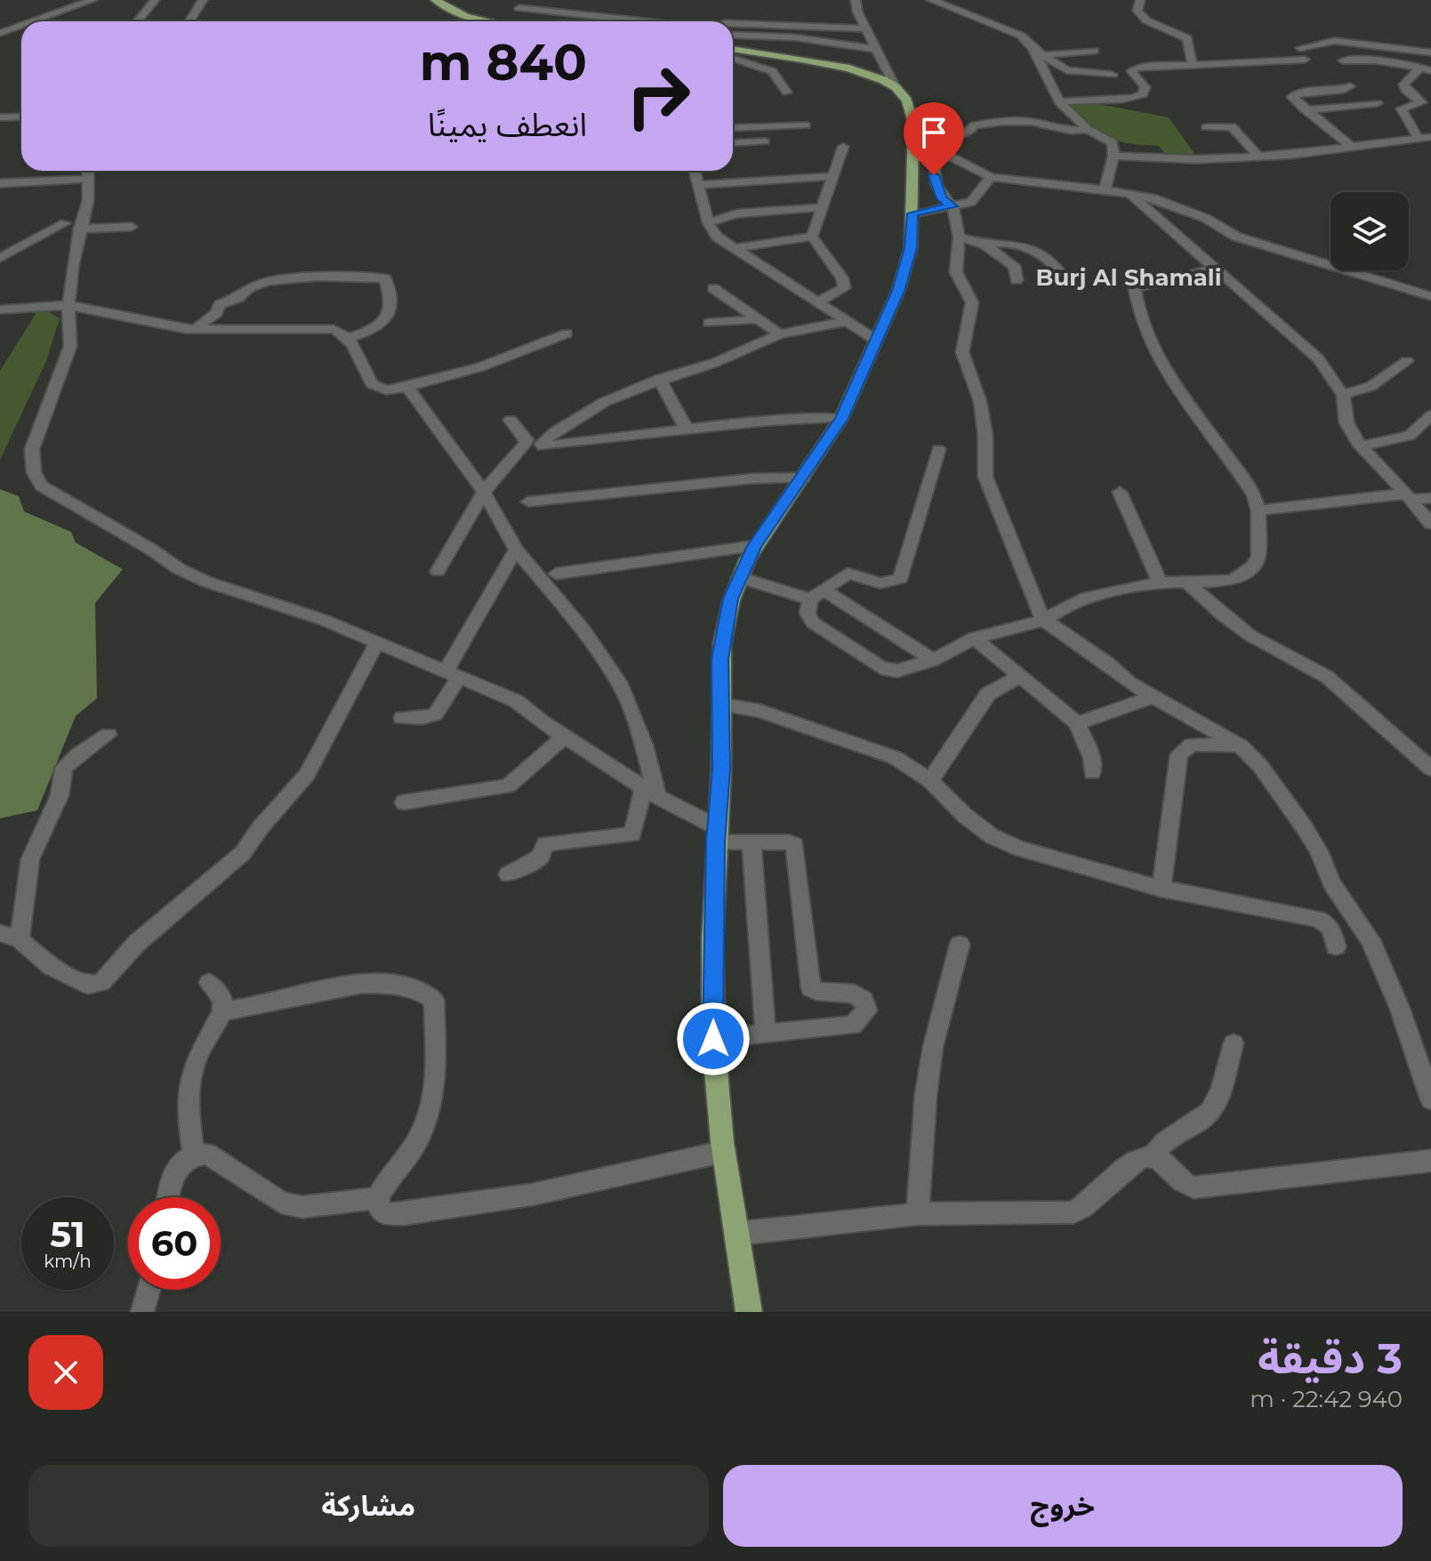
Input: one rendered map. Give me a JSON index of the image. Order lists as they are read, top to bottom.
{
  "districts": ["Burj Al Shamali"],
  "page": {
    "turn": ["840 m", "انعطف يمينًا"],
    "speed": "51 km/h",
    "limit": "60",
    "heading": ["3 دقيقة", "940 m · 22:42"],
    "buttons": ["خروج", "مشاركة"]
  }
}
